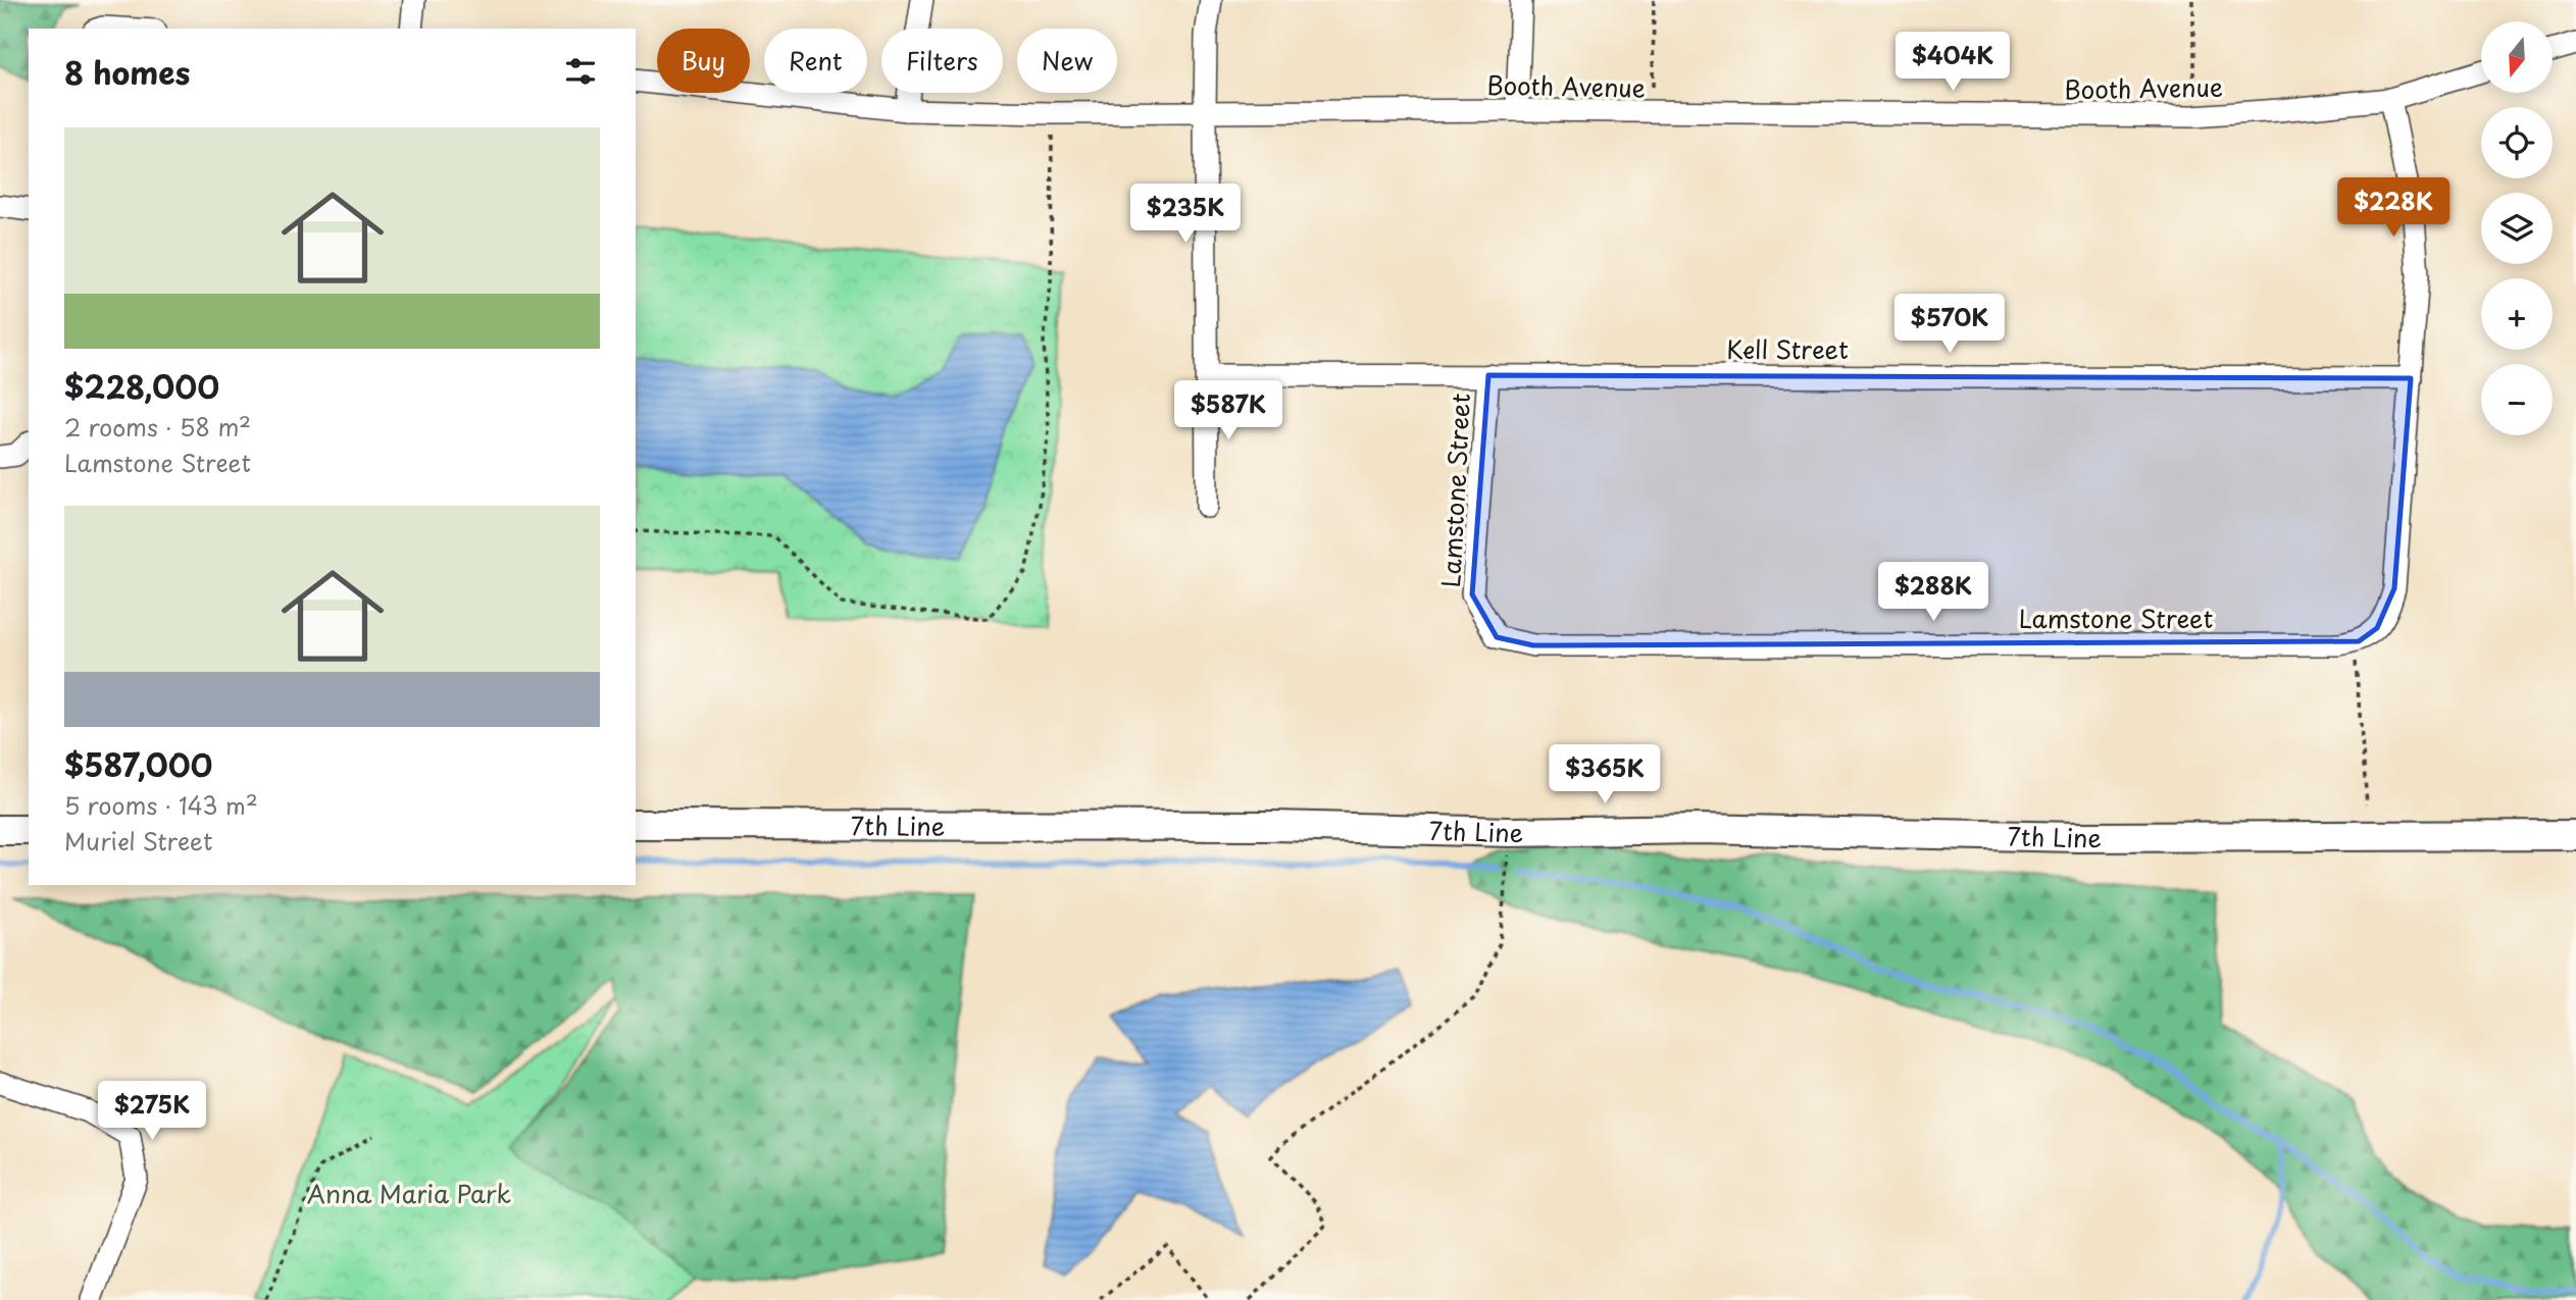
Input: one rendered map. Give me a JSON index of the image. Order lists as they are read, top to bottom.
{
  "streets": {
    "street": [
      "Booth Avenue",
      "Kell Street",
      "Lamstone Street",
      "7th Line"
    ]
  },
  "crossings": [
    ["Booth Avenue", "Lamstone Street"],
    ["Kell Street", "Lamstone Street"]
  ],
  "parks": ["Anna Maria Park"],
  "north": "bottom",
  "page": {
    "map_buttons": ["+", "−"],
    "chip": [
      "Buy",
      "Rent",
      "Filters",
      "New"
    ],
    "heading": "8 homes",
    "price": [
      "$404K",
      "$228K",
      "$235K",
      "$570K",
      "$587K",
      "$288K",
      "$365K",
      "$275K"
    ],
    "list": [
      {
        "name": "$228,000",
        "note": "2 rooms · 58 m² · Lamstone Street"
      },
      {
        "name": "$587,000",
        "note": "5 rooms · 143 m² · Muriel Street"
      }
    ]
  }
}
